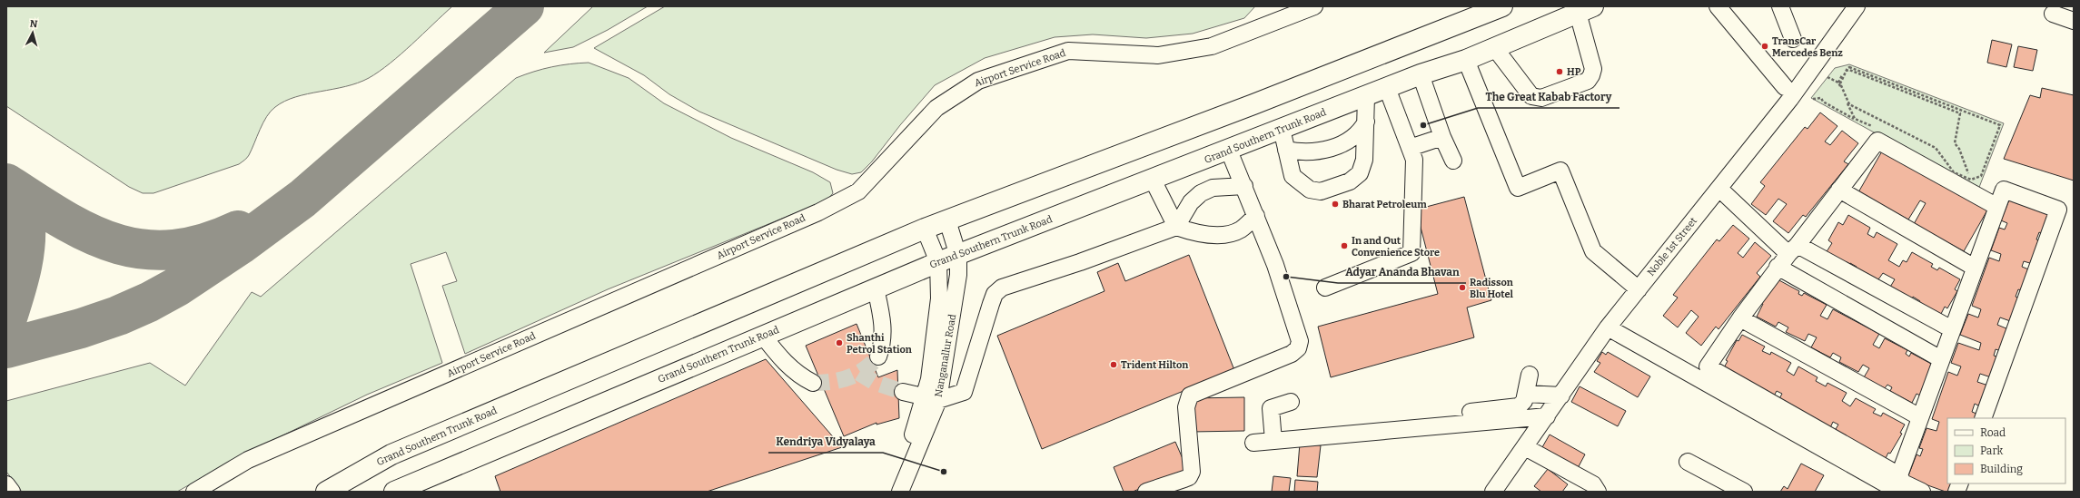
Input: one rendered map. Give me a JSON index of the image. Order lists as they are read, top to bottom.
{
  "streets": {
    "main road": ["Grand Southern Trunk Road"],
    "street": ["Airport Service Road", "Noble 1st Street", "Nanganallur Road"]
  },
  "crossings": [
    ["Grand Southern Trunk Road", "Nanganallur Road"]
  ],
  "places": [
    "TransCar Mercedes Benz",
    "HP",
    "The Great Kabab Factory",
    "Bharat Petroleum",
    "In and Out Convenience Store",
    "Adyar Ananda Bhavan",
    "Radisson Blu Hotel",
    "Shanthi Petrol Station",
    "Trident Hilton",
    "Kendriya Vidyalaya"
  ],
  "legend": ["Road", "Park", "Building"],
  "north": "top"
}
